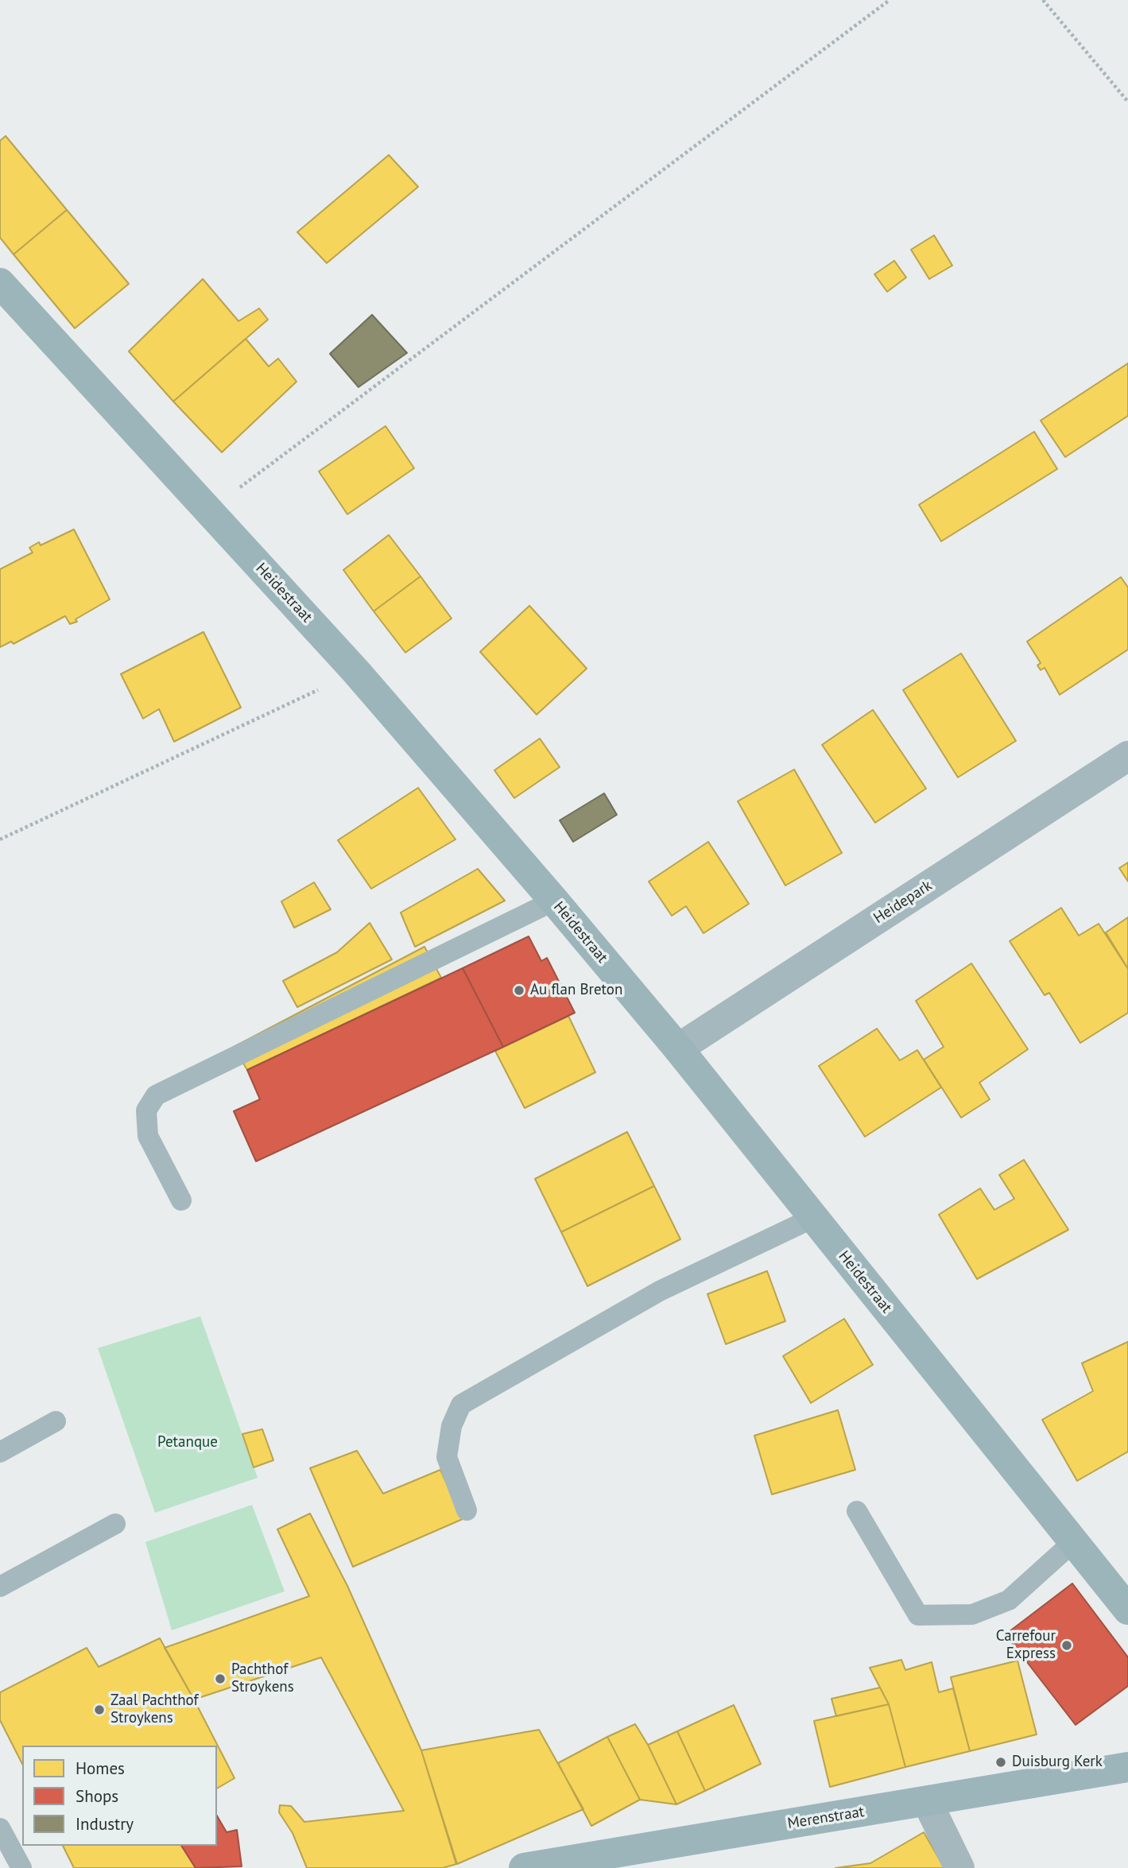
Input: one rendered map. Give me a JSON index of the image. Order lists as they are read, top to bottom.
{
  "streets": {
    "street": ["Heidestraat", "Heidepark", "Merenstraat"]
  },
  "crossings": [
    ["Heidestraat", "Heidepark"]
  ],
  "parks": ["Petanque"],
  "places": [
    "Au flan Breton",
    "Carrefour Express",
    "Pachthof Stroykens",
    "Zaal Pachthof Stroykens",
    "Duisburg Kerk"
  ],
  "legend": ["Homes", "Shops", "Industry"]
}
